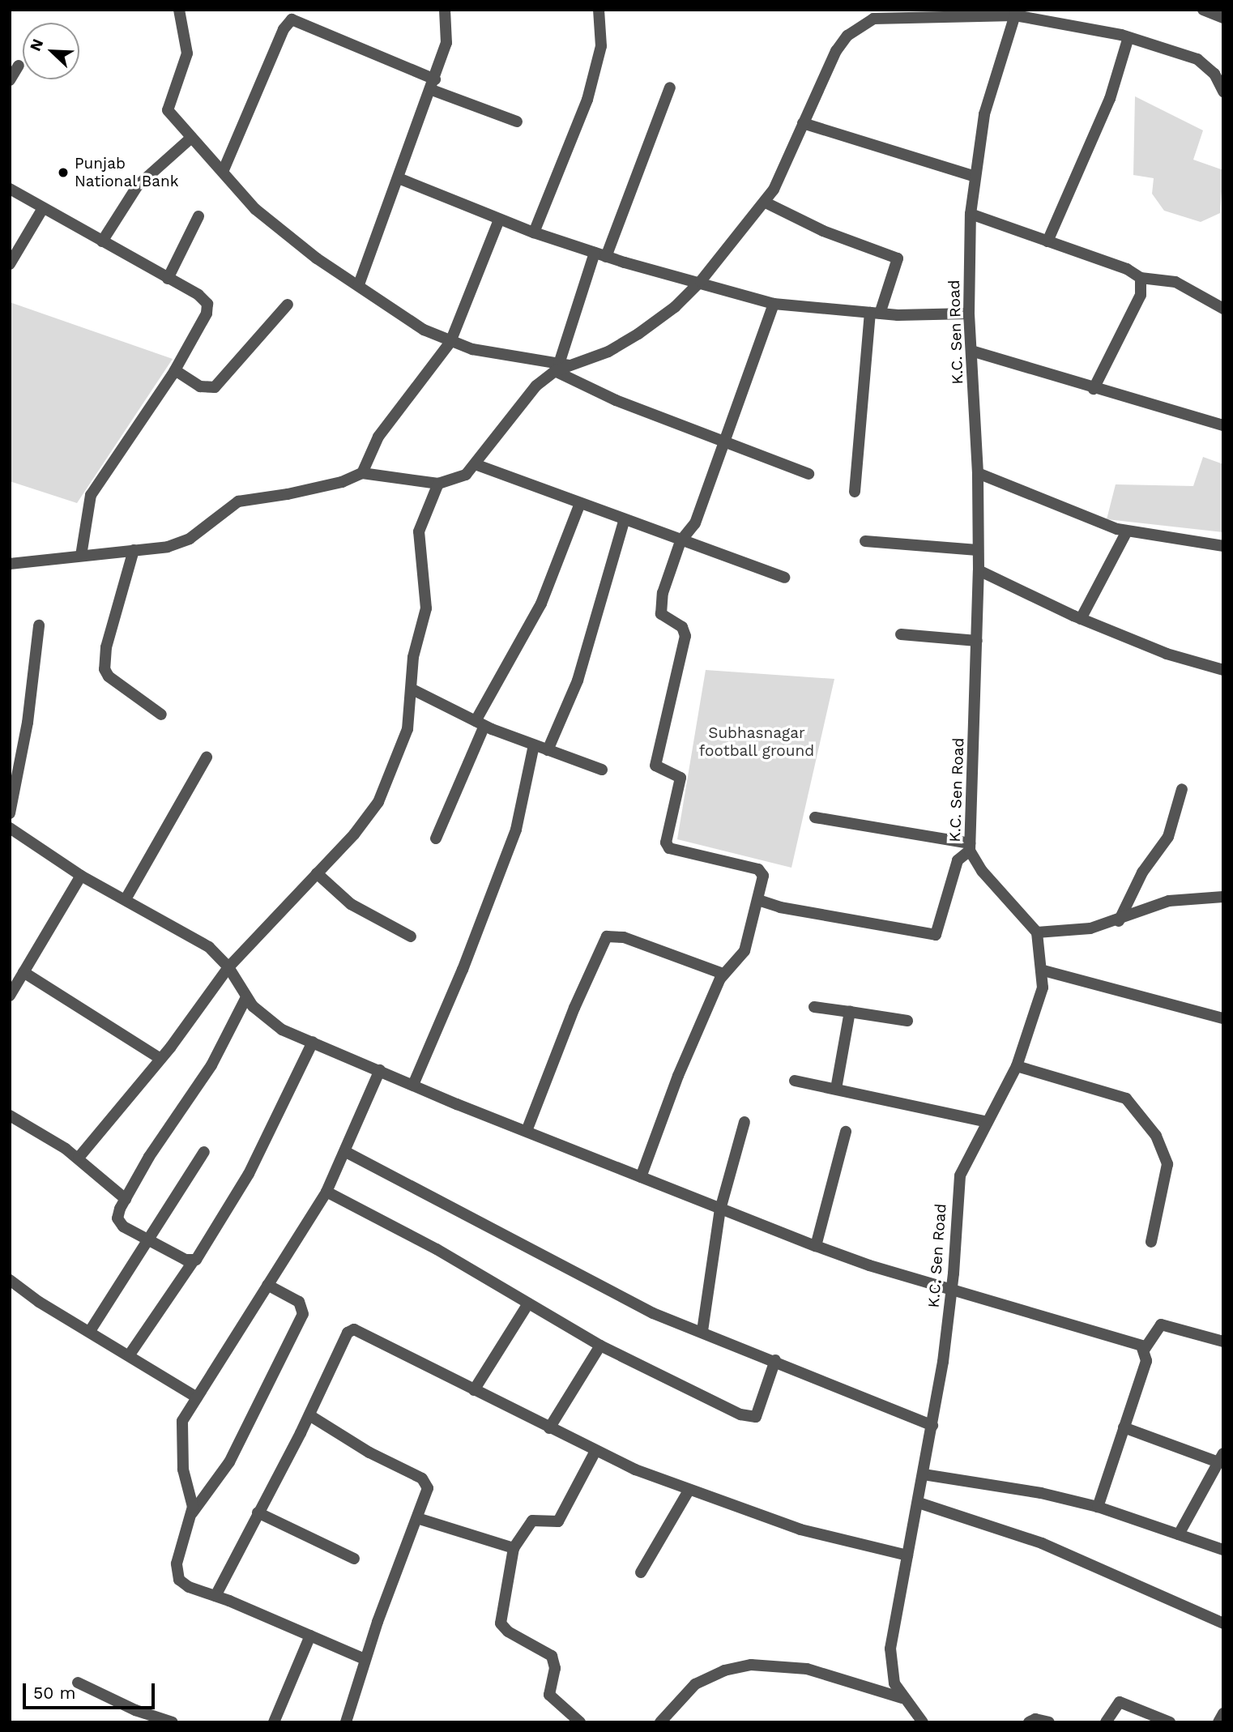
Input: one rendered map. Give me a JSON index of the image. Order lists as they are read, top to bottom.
{
  "streets": {
    "street": ["K.C. Sen Road"]
  },
  "parks": ["Subhasnagar football ground"],
  "places": ["Punjab National Bank"],
  "scale_bar": "50 m",
  "north": "top left"
}
